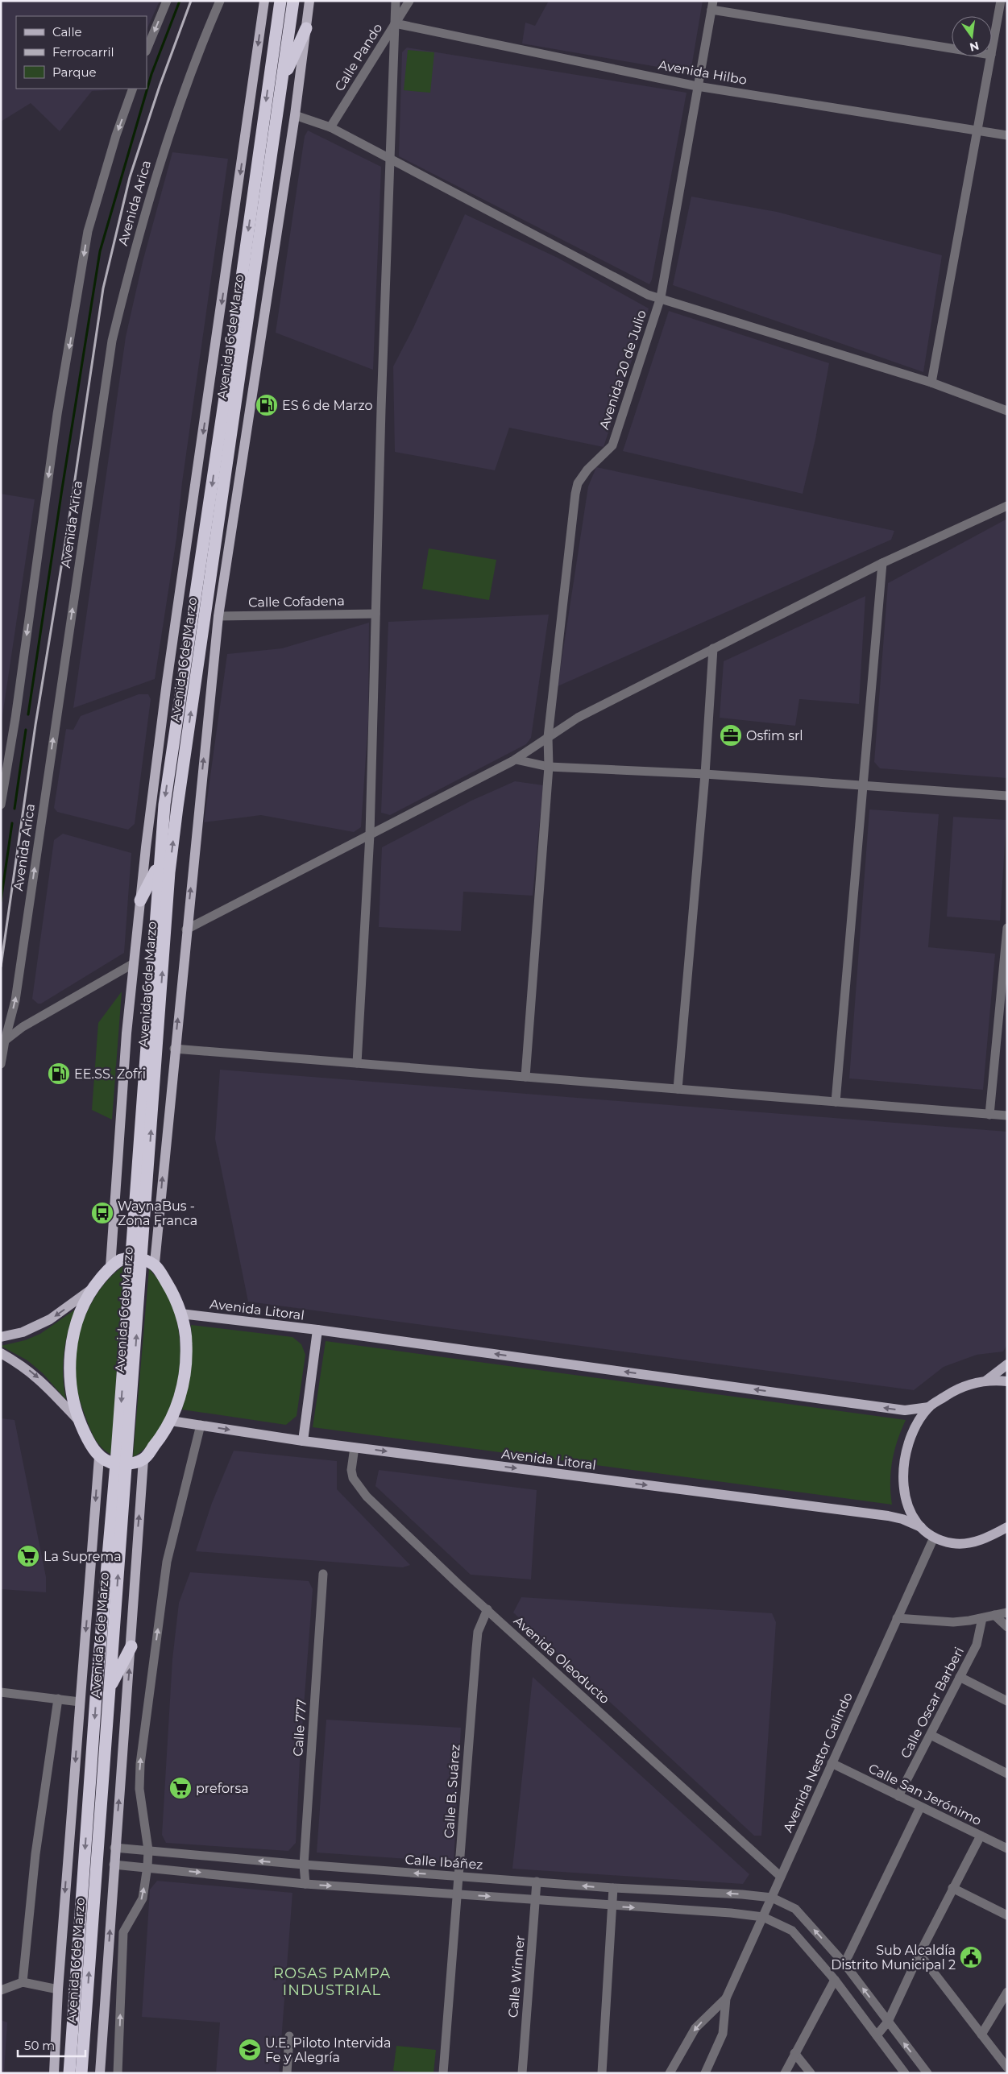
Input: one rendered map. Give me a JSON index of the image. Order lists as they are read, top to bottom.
{
  "streets": {
    "highway": ["Avenida 6 de Marzo"],
    "main road": ["Avenida Litoral"],
    "street": [
      "Calle Pando",
      "Avenida Hilbo",
      "Avenida Arica",
      "Avenida 20 de Julio",
      "Calle Cofadena",
      "Avenida Oleoducto",
      "Calle Oscar Barberi",
      "Calle 777",
      "Avenida Nestor Galindo",
      "Calle B. Suárez",
      "Calle San Jerónimo",
      "Calle Ibáñez",
      "Calle Winner"
    ]
  },
  "crossings": [
    ["Calle Pando", "Avenida Hilbo"],
    ["Avenida Hilbo", "Avenida 20 de Julio"],
    ["Avenida 6 de Marzo", "Calle Cofadena"],
    ["Avenida Litoral", "Avenida Oleoducto"],
    ["Avenida Oleoducto", "Avenida Nestor Galindo"],
    ["Avenida Oleoducto", "Calle B. Suárez"],
    ["Calle Oscar Barberi", "Calle San Jerónimo"],
    ["Calle 777", "Calle Ibáñez"],
    ["Avenida Nestor Galindo", "Calle San Jerónimo"],
    ["Avenida Nestor Galindo", "Calle Ibáñez"],
    ["Calle B. Suárez", "Calle Ibáñez"],
    ["Calle Ibáñez", "Calle Winner"]
  ],
  "districts": ["ROSAS PAMPA INDUSTRIAL"],
  "places": {
    "fuel station": ["ES 6 de Marzo", "EE.SS. Zofri"],
    "office": ["Osfim srl"],
    "bus stop": ["WaynaBus - Zona Franca"],
    "supermarket": ["La Suprema", "preforsa"],
    "public building": ["Sub Alcaldía Distrito Municipal 2"],
    "school or university": ["U.E. Piloto Intervida Fe y Alegría"]
  },
  "legend": ["Calle", "Ferrocarril", "Parque"],
  "scale_bar": "50 m",
  "north": "bottom"
}
